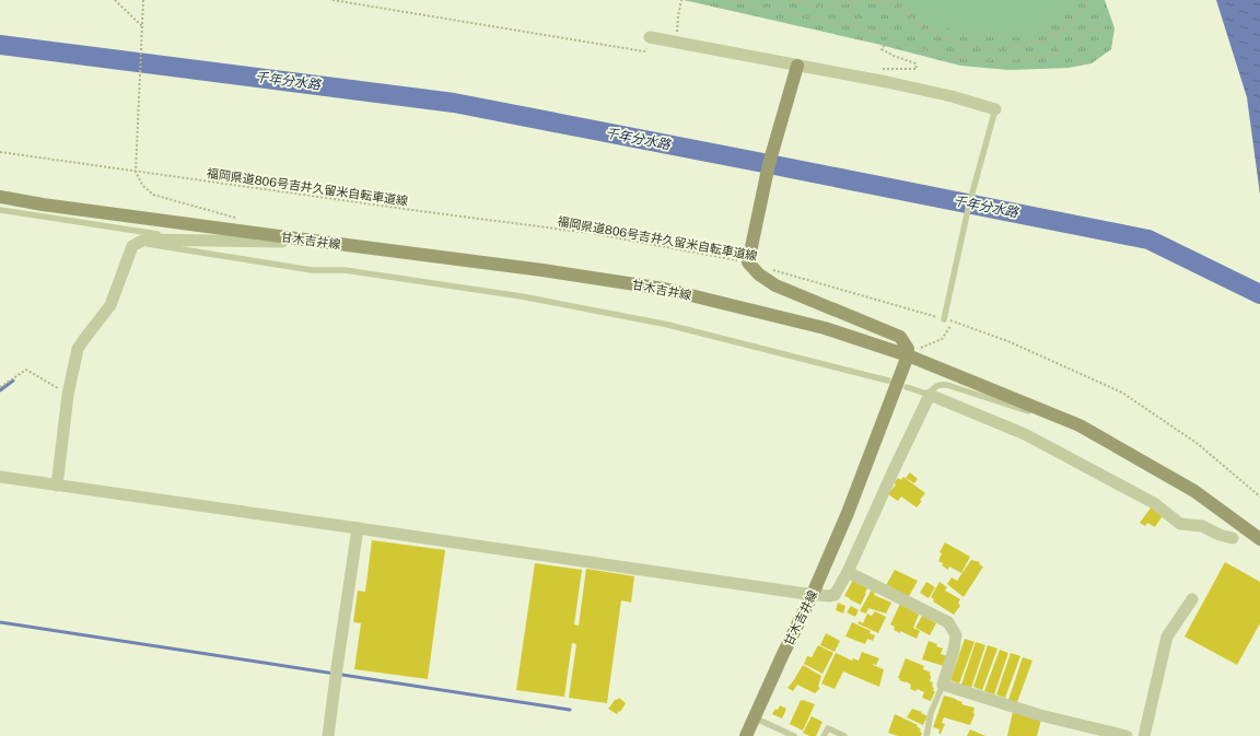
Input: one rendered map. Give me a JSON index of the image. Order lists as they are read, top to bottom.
{
  "streets": {
    "main road": ["甘木吉井線"],
    "path": ["福岡県道806号吉井久留米自転車道線"]
  },
  "water": ["千年分水路"]
}
